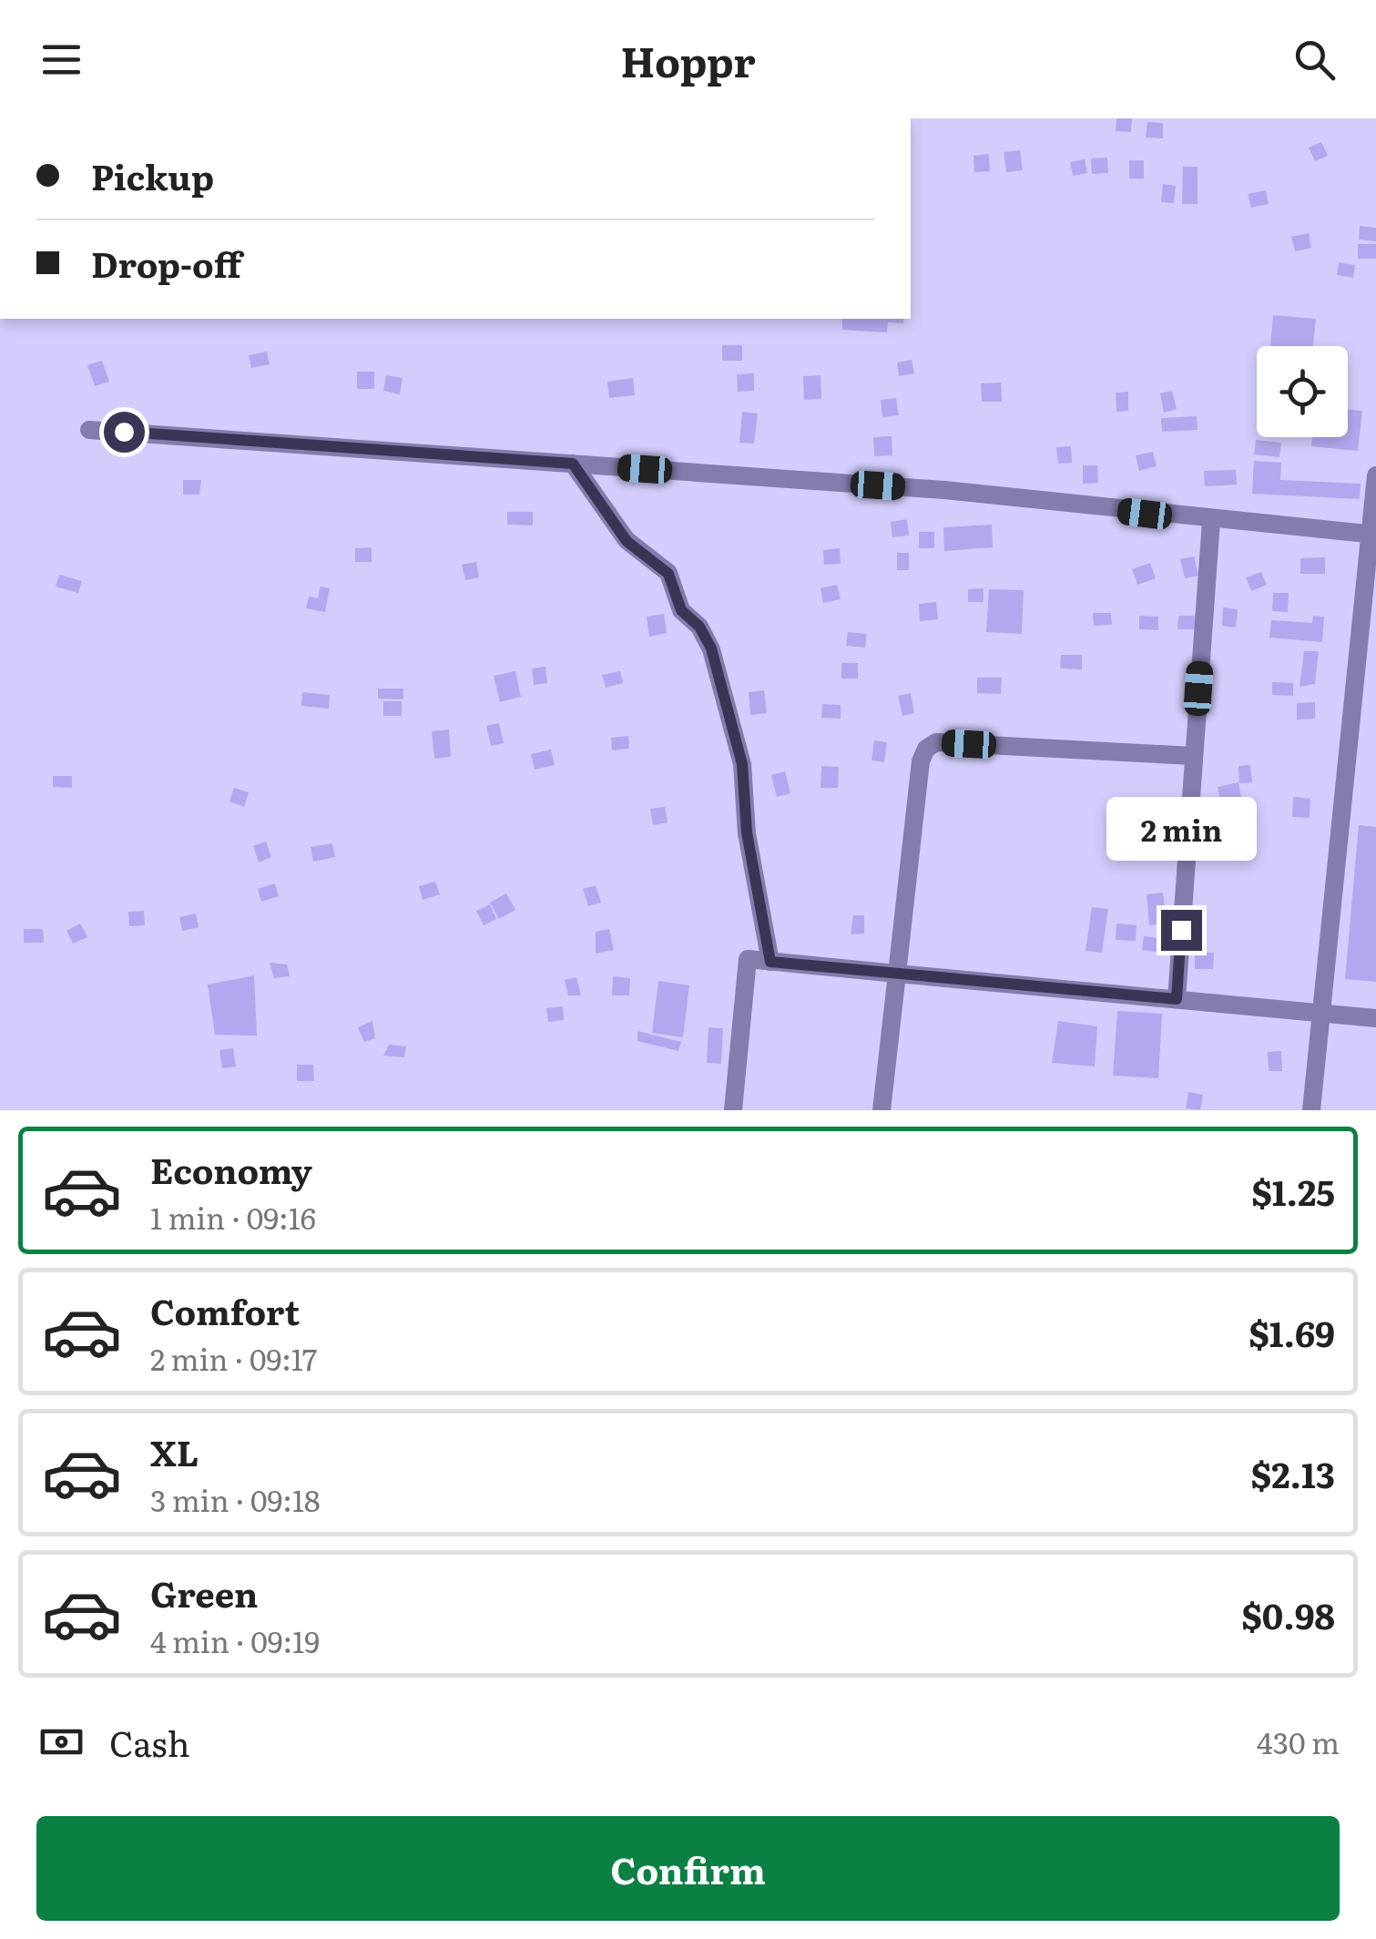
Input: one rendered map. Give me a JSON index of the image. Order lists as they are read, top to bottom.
{
  "page": {
    "header": "Hoppr",
    "banner": ["Pickup", "Drop-off"],
    "bubble": "2 min",
    "list": [
      {
        "name": "Economy",
        "note": "1 min · 09:16",
        "value": "$1.25"
      },
      {
        "name": "Comfort",
        "note": "2 min · 09:17",
        "value": "$1.69"
      },
      {
        "name": "XL",
        "note": "3 min · 09:18",
        "value": "$2.13"
      },
      {
        "name": "Green",
        "note": "4 min · 09:19",
        "value": "$0.98"
      }
    ],
    "pay": ["Cash", "430 m"],
    "buttons": "Confirm"
  }
}
